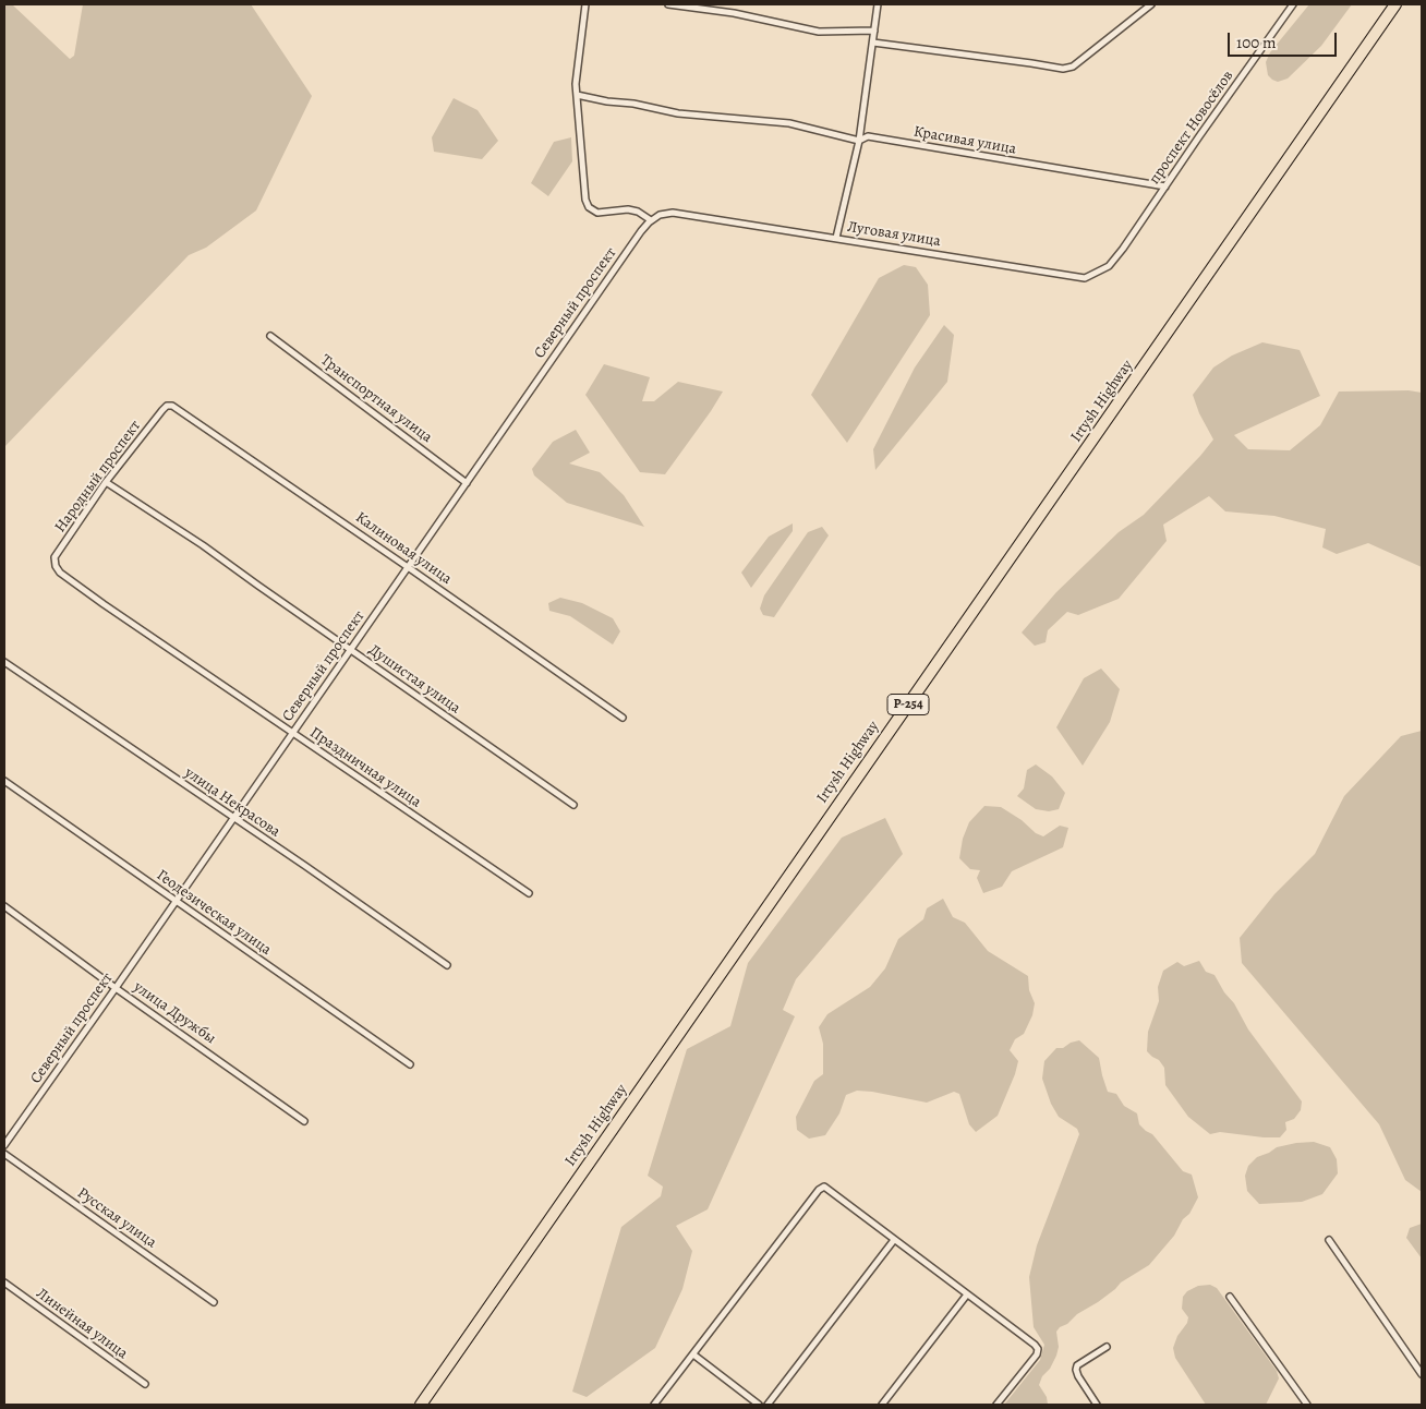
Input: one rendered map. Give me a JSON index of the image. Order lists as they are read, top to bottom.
{
  "streets": {
    "highway": ["Irtysh Highway", "Р-254"],
    "street": [
      "проспект Новосёлов",
      "Красивая улица",
      "Луговая улица",
      "Северный проспект",
      "Транспортная улица",
      "Народный проспект",
      "Калиновая улица",
      "Душистая улица",
      "Праздничная улица",
      "улица Некрасова",
      "Геодезическая улица",
      "улица Дружбы",
      "Русская улица",
      "Линейная улица"
    ]
  },
  "crossings": [
    ["проспект Новосёлов", "Красивая улица"],
    ["проспект Новосёлов", "Луговая улица"],
    ["Луговая улица", "Северный проспект"],
    ["Северный проспект", "Транспортная улица"],
    ["Северный проспект", "Калиновая улица"],
    ["Северный проспект", "Душистая улица"],
    ["Северный проспект", "Праздничная улица"],
    ["Северный проспект", "улица Некрасова"],
    ["Северный проспект", "Геодезическая улица"],
    ["Северный проспект", "улица Дружбы"],
    ["Народный проспект", "Калиновая улица"],
    ["Народный проспект", "Душистая улица"],
    ["Народный проспект", "Праздничная улица"]
  ],
  "scale_bar": "100 m"
}
